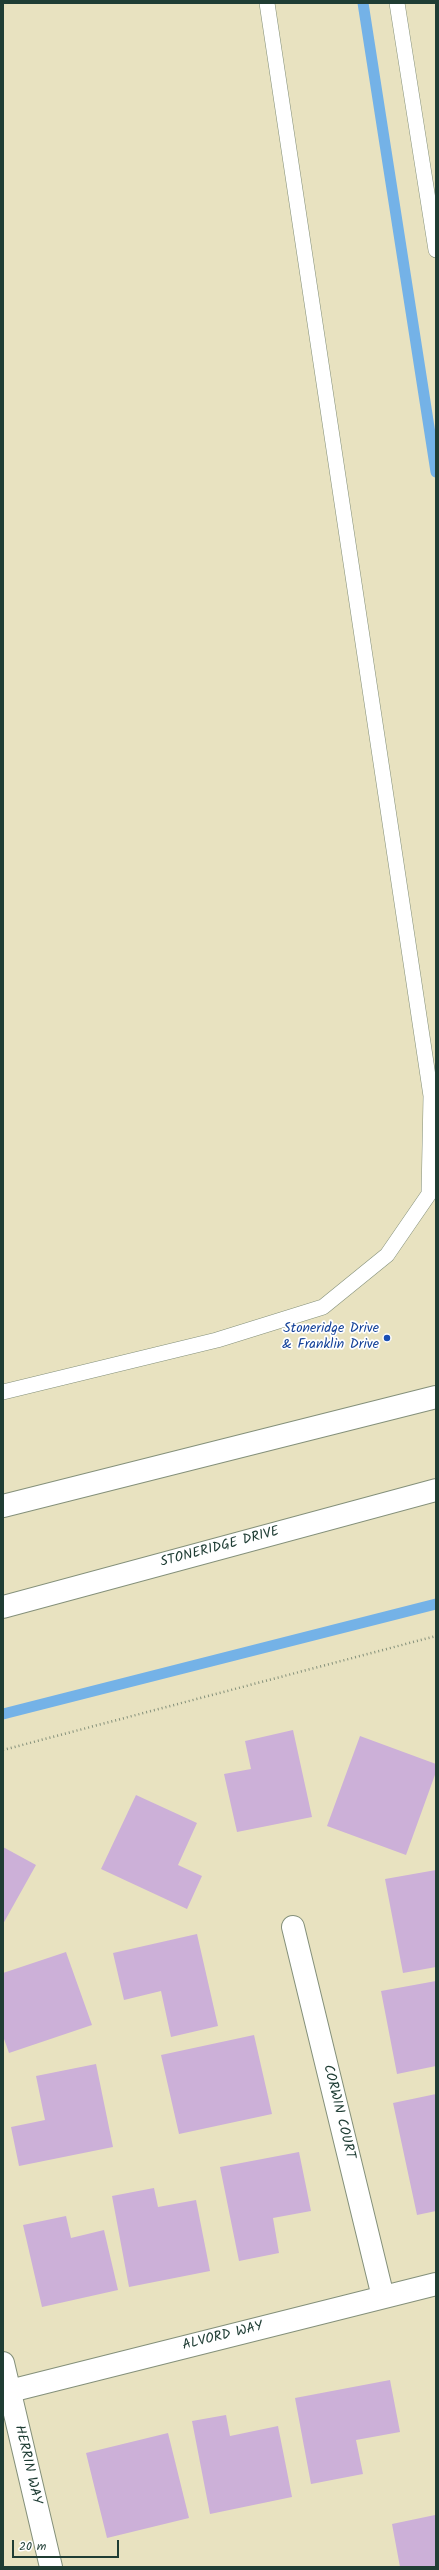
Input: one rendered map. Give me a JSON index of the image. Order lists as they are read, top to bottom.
{
  "streets": {
    "street": [
      "STONERIDGE DRIVE",
      "CORWIN COURT",
      "ALVORD WAY",
      "HERRIN WAY"
    ]
  },
  "crossings": [
    ["CORWIN COURT", "ALVORD WAY"],
    ["ALVORD WAY", "HERRIN WAY"]
  ],
  "places": ["Stoneridge Drive & Franklin Drive"],
  "scale_bar": "20 m"
}
